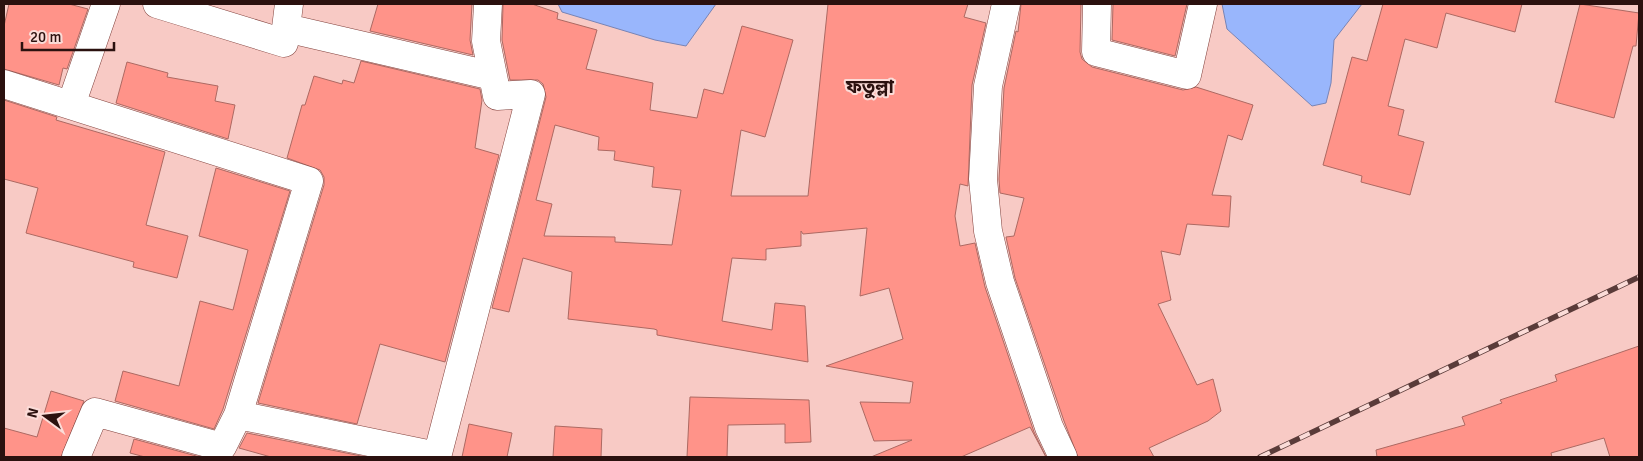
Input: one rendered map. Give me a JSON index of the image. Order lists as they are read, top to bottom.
{
  "districts": ["ফতুল্লা"],
  "scale_bar": "20 m",
  "north": "left"
}
